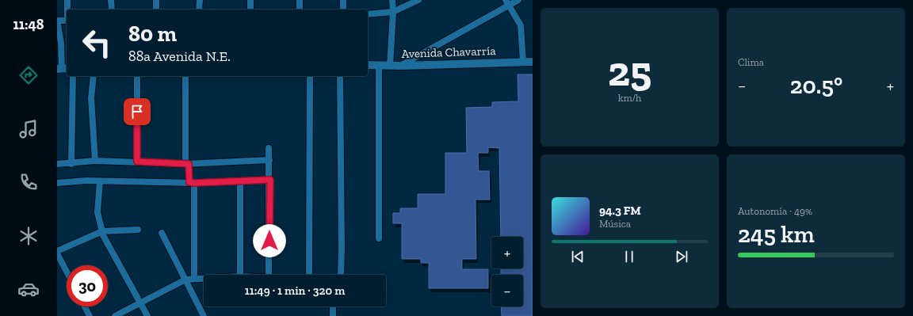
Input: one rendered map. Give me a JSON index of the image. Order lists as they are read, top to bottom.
{
  "streets": {
    "street": ["Avenida Chavarría"]
  },
  "page": {
    "tabs": "11:48",
    "tile": [
      ["25", "km/h"],
      "Clima",
      ["Autonomía · 49%", "245 km"]
    ],
    "turn": ["80 m", "88a Avenida N.E."],
    "heat": ["−", "20.5°", "+"],
    "song": ["94.3 FM", "Música"],
    "map_buttons": ["+", "−"],
    "limit": "30",
    "trip": "11:49 · 1 min · 320 m"
  }
}
